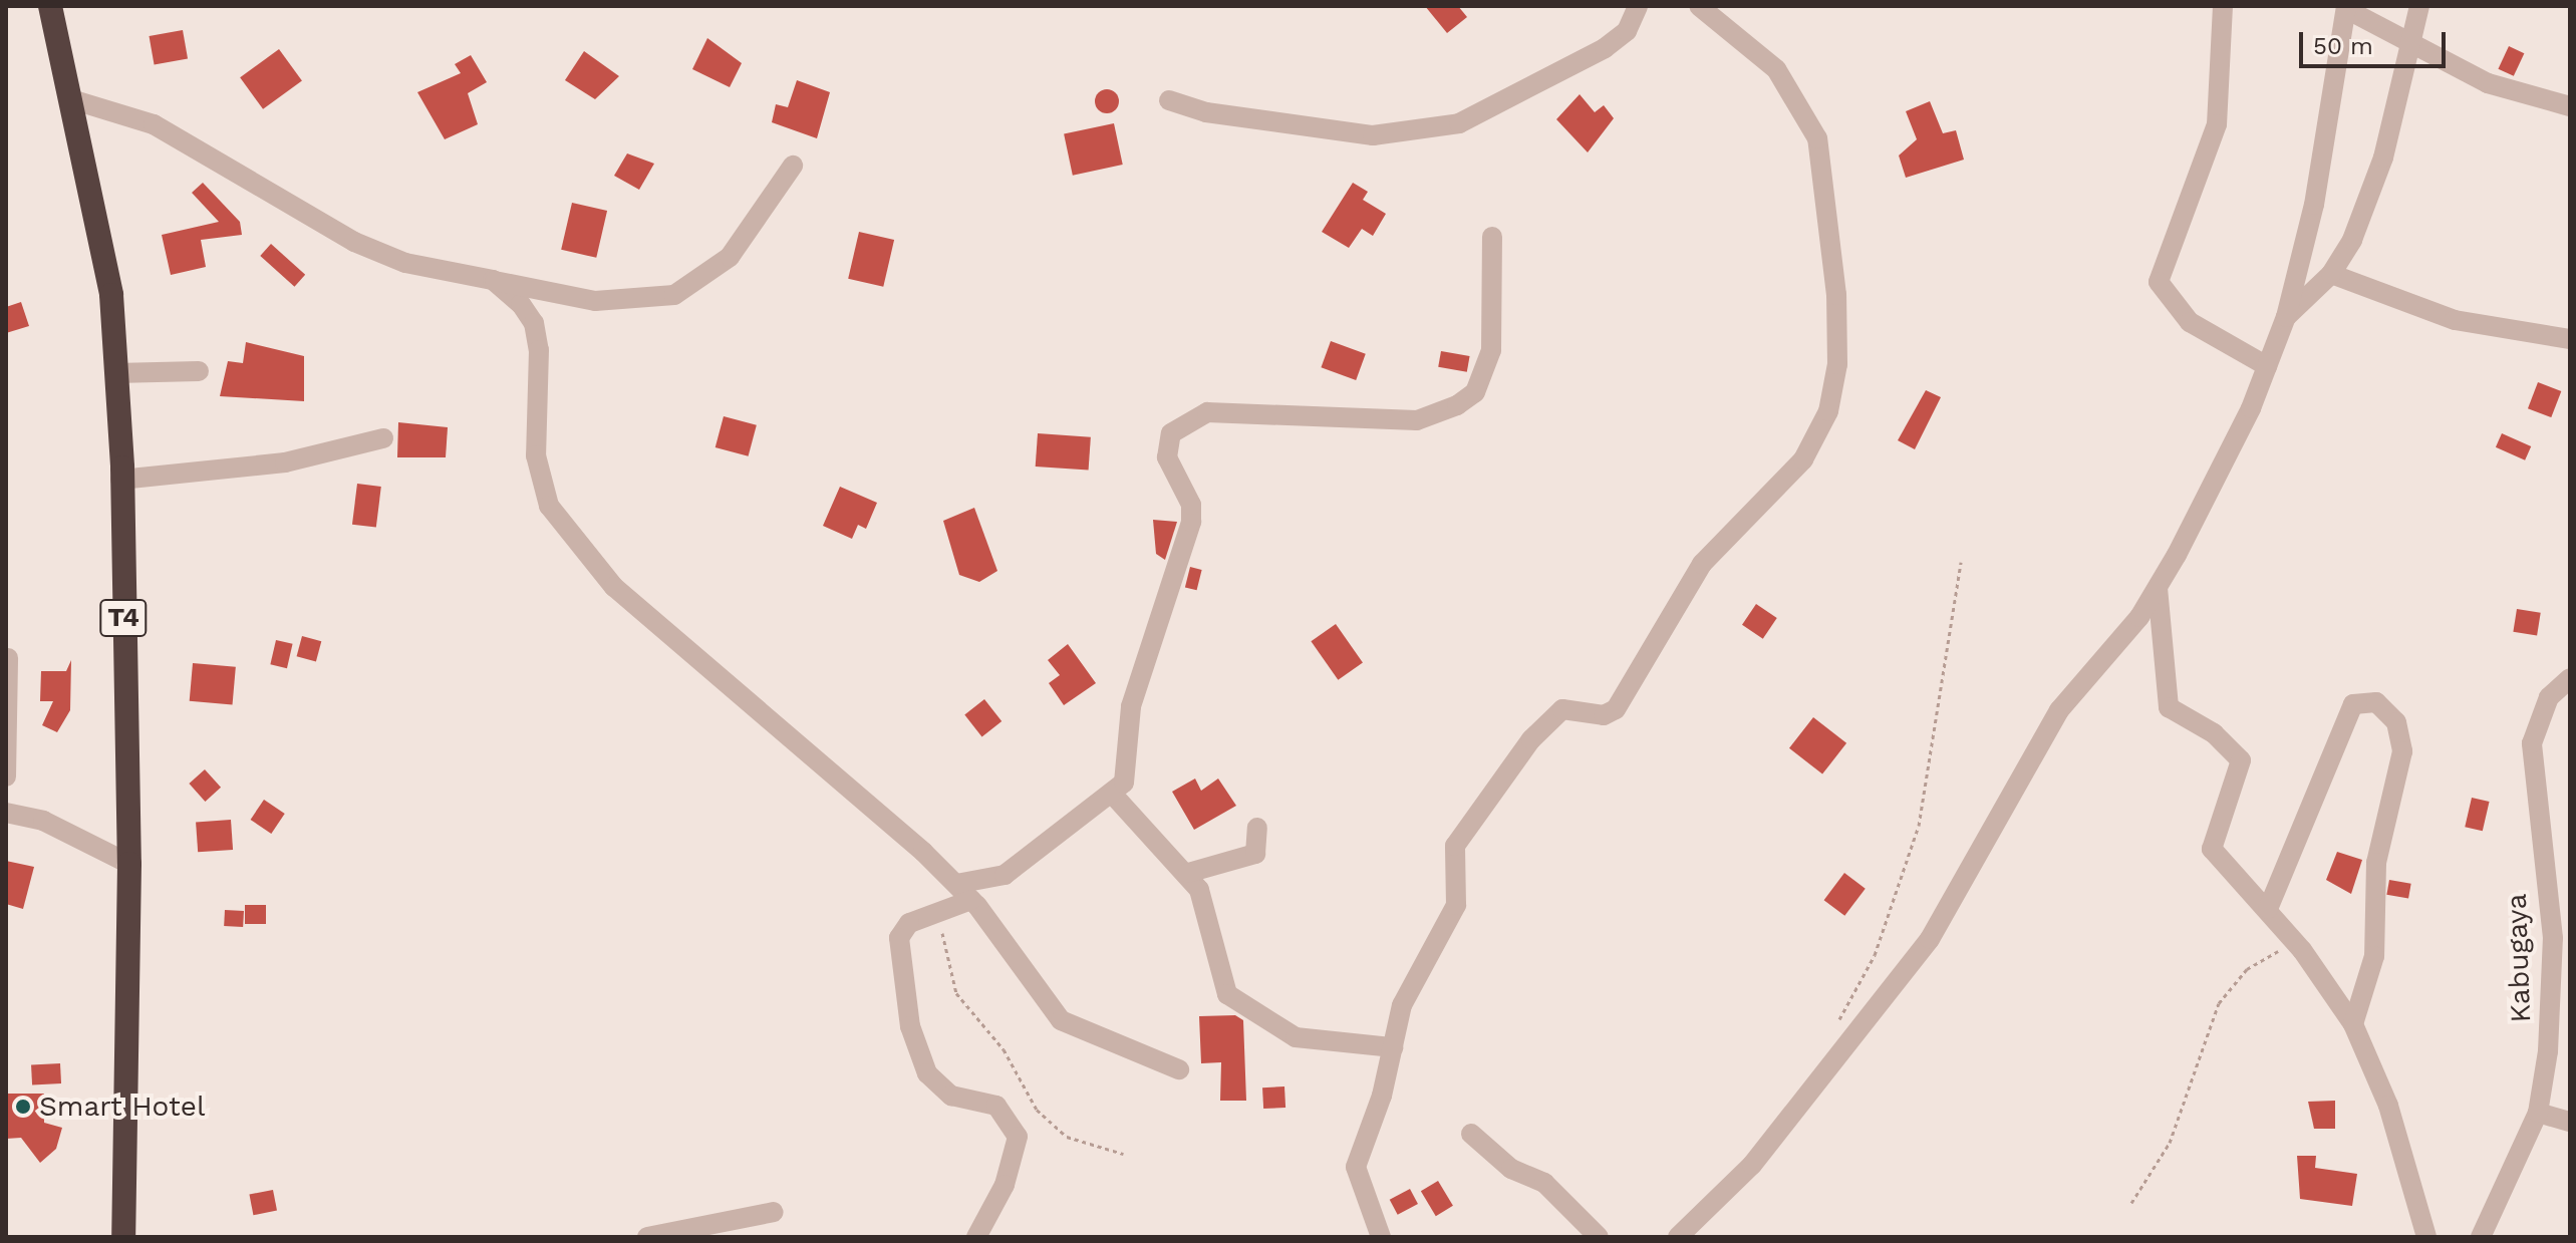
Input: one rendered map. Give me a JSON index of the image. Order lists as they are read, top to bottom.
{
  "streets": {
    "highway": ["T4"],
    "street": ["Kabugaya"]
  },
  "places": ["Smart Hotel"],
  "scale_bar": "50 m"
}
